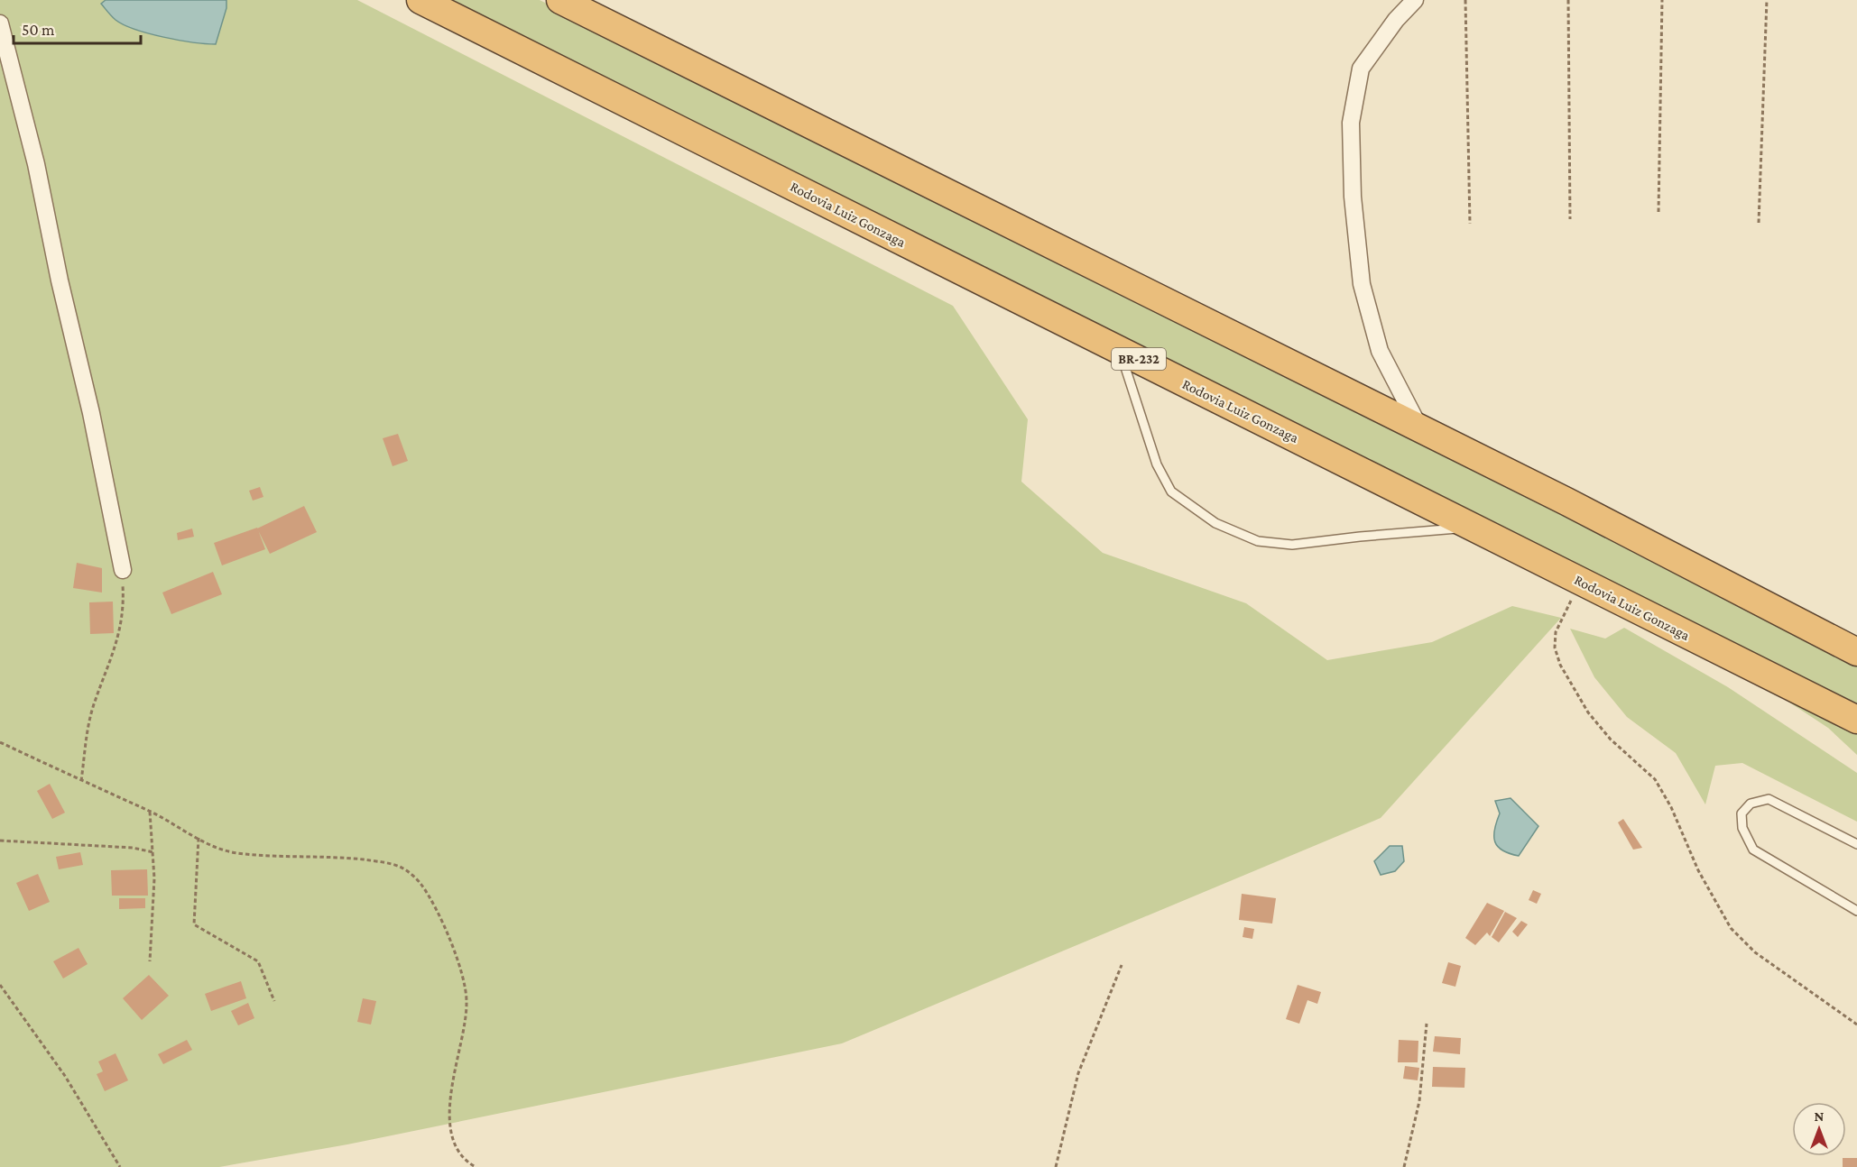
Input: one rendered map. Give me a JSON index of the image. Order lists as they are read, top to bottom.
{
  "streets": {
    "highway": ["Rodovia Luiz Gonzaga", "BR-232"]
  },
  "scale_bar": "50 m",
  "north": "top"
}
